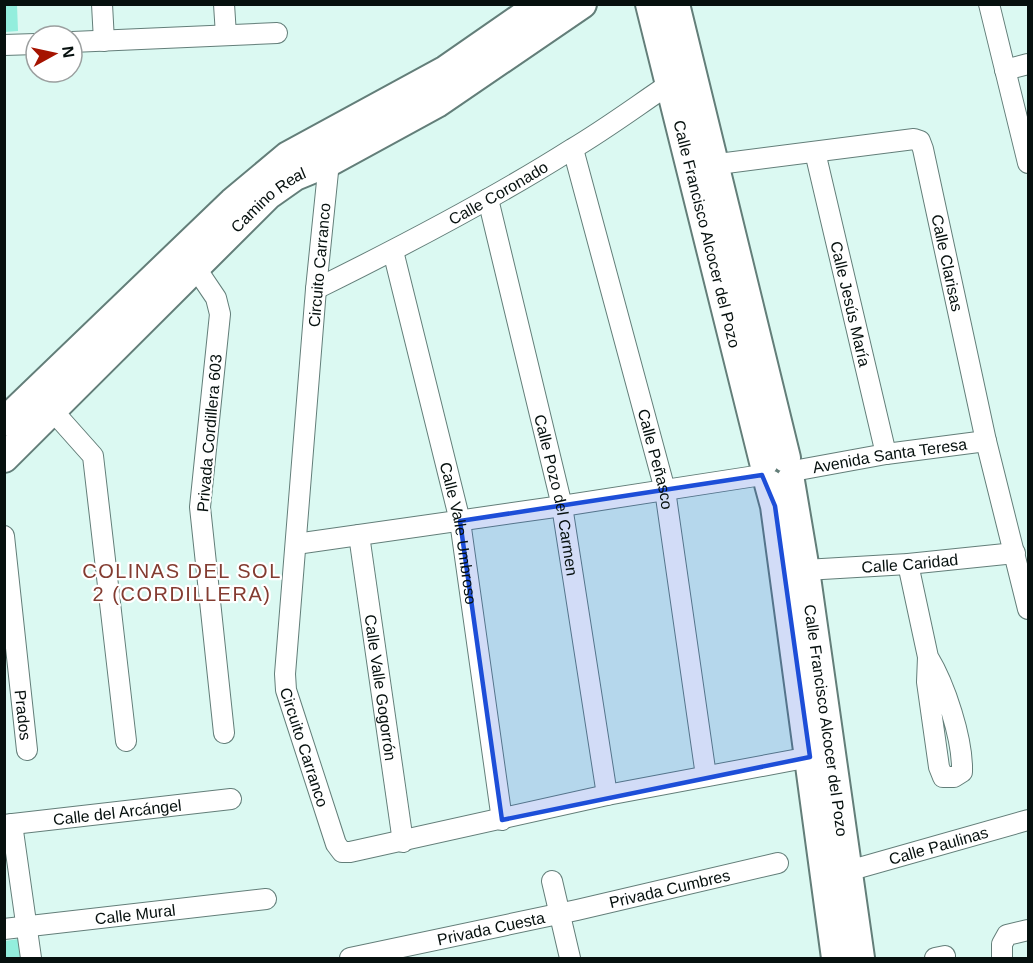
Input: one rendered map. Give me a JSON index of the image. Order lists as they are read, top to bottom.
{
  "streets": {
    "street": [
      "Calle Coronado",
      "Camino Real",
      "Calle Francisco Alcocer del Pozo",
      "Calle Clarisas",
      "Circuito Carranco",
      "Calle Jesús María",
      "Privada Cordillera 603",
      "Avenida Santa Teresa",
      "Calle Peñasco",
      "Calle Pozo del Carmen",
      "Calle Valle Umbroso",
      "Calle Caridad",
      "Calle Valle Gogorrón",
      "Prados",
      "Calle del Arcángel",
      "Calle Paulinas",
      "Privada Cumbres",
      "Calle Mural",
      "Privada Cuesta"
    ]
  },
  "crossings": [
    ["Calle Coronado", "Calle Francisco Alcocer del Pozo"],
    ["Calle Coronado", "Circuito Carranco"],
    ["Calle Coronado", "Calle Peñasco"],
    ["Calle Coronado", "Calle Pozo del Carmen"],
    ["Calle Coronado", "Calle Valle Umbroso"],
    ["Camino Real", "Circuito Carranco"],
    ["Camino Real", "Privada Cordillera 603"],
    ["Calle Francisco Alcocer del Pozo", "Calle Clarisas"],
    ["Calle Francisco Alcocer del Pozo", "Circuito Carranco"],
    ["Calle Francisco Alcocer del Pozo", "Avenida Santa Teresa"],
    ["Calle Francisco Alcocer del Pozo", "Calle Caridad"],
    ["Calle Francisco Alcocer del Pozo", "Calle Paulinas"],
    ["Calle Clarisas", "Calle Jesús María"],
    ["Calle Clarisas", "Avenida Santa Teresa"],
    ["Calle Clarisas", "Calle Caridad"],
    ["Circuito Carranco", "Avenida Santa Teresa"],
    ["Circuito Carranco", "Calle Peñasco"],
    ["Circuito Carranco", "Calle Pozo del Carmen"],
    ["Circuito Carranco", "Calle Valle Umbroso"],
    ["Circuito Carranco", "Calle Valle Gogorrón"],
    ["Calle Jesús María", "Avenida Santa Teresa"],
    ["Avenida Santa Teresa", "Calle Peñasco"],
    ["Avenida Santa Teresa", "Calle Pozo del Carmen"],
    ["Avenida Santa Teresa", "Calle Valle Umbroso"],
    ["Avenida Santa Teresa", "Calle Valle Gogorrón"],
    ["Privada Cumbres", "Privada Cuesta"]
  ],
  "districts": ["COLINAS DEL SOL 2 (CORDILLERA)"],
  "north": "right"
}
